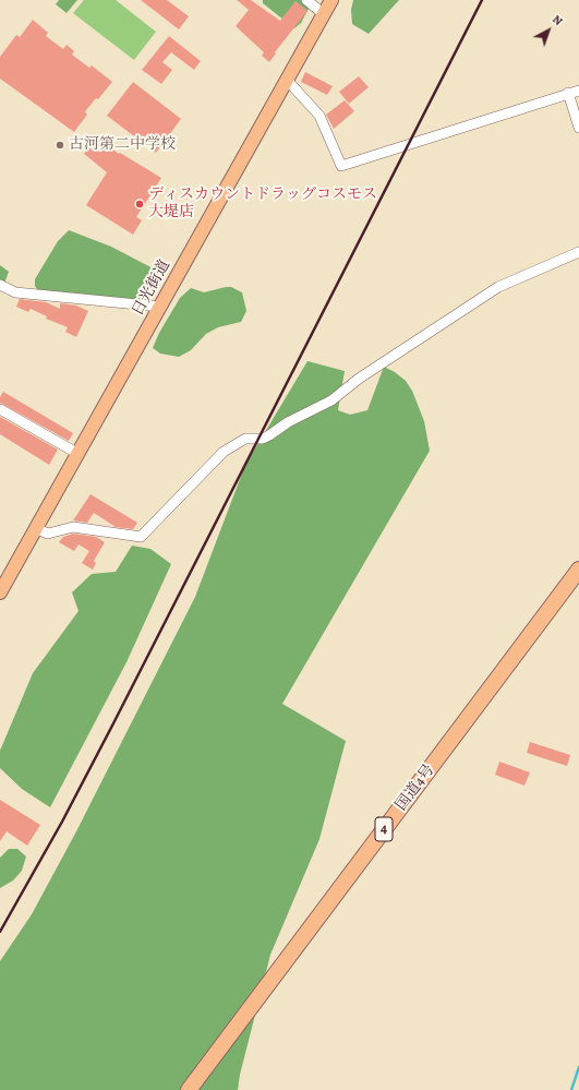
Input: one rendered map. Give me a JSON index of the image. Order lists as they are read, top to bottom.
{
  "streets": {
    "highway": ["国道4号", "4"],
    "main road": ["日光街道"]
  },
  "places": ["古河第二中学校", "ディスカウントドラッグコスモス 大堤店"],
  "north": "top right"
}
